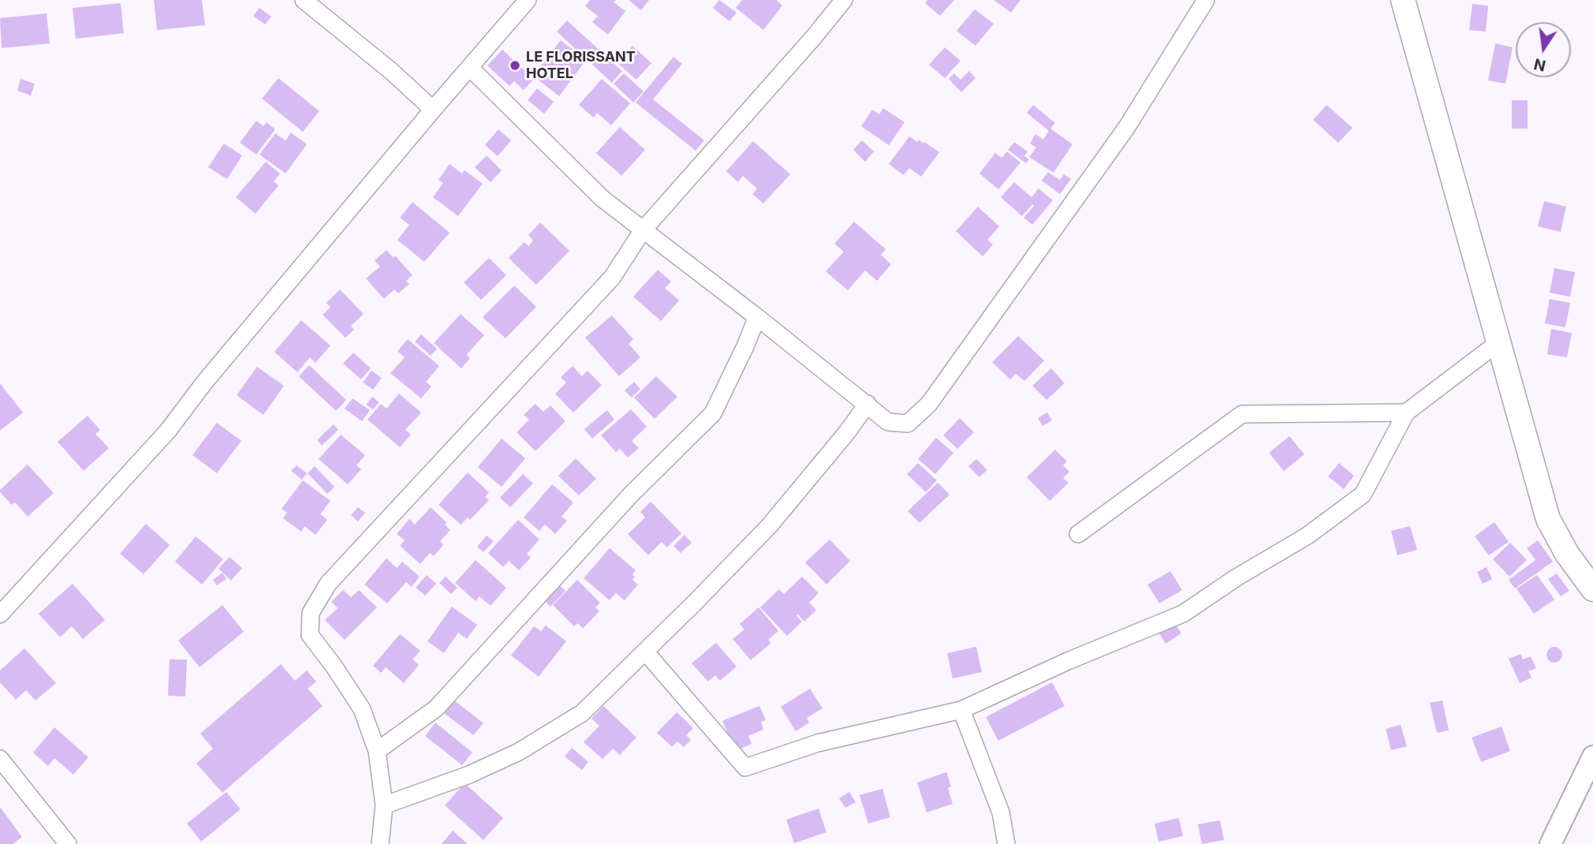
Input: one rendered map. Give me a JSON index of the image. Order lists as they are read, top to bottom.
{
  "places": ["LE FLORISSANT HOTEL"],
  "north": "bottom"
}
